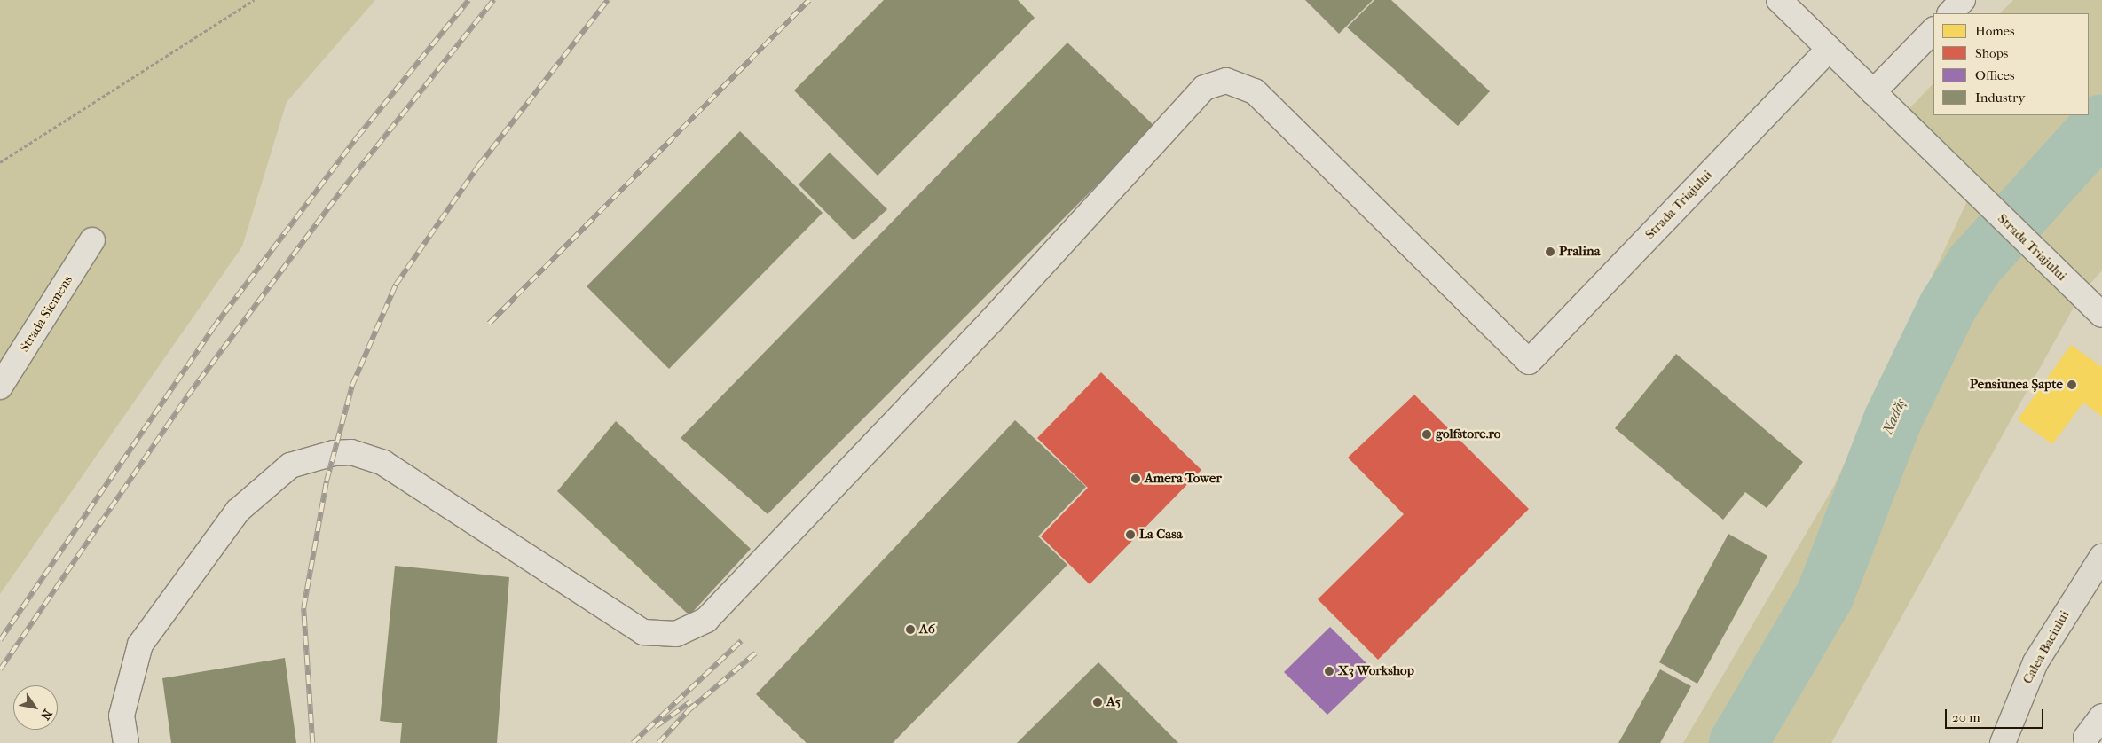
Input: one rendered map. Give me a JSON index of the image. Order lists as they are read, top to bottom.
{
  "streets": {
    "main road": ["Calea Baciului"],
    "street": ["Strada Triajului", "Strada Siemens"]
  },
  "water": ["Nadăș"],
  "places": [
    "Pralina",
    "Pensiunea Șapte",
    "golfstore.ro",
    "Amera Tower",
    "La Casa",
    "A6",
    "X3 Workshop",
    "A5"
  ],
  "legend": [
    "Homes",
    "Shops",
    "Offices",
    "Industry"
  ],
  "scale_bar": "20 m",
  "north": "bottom right"
}
